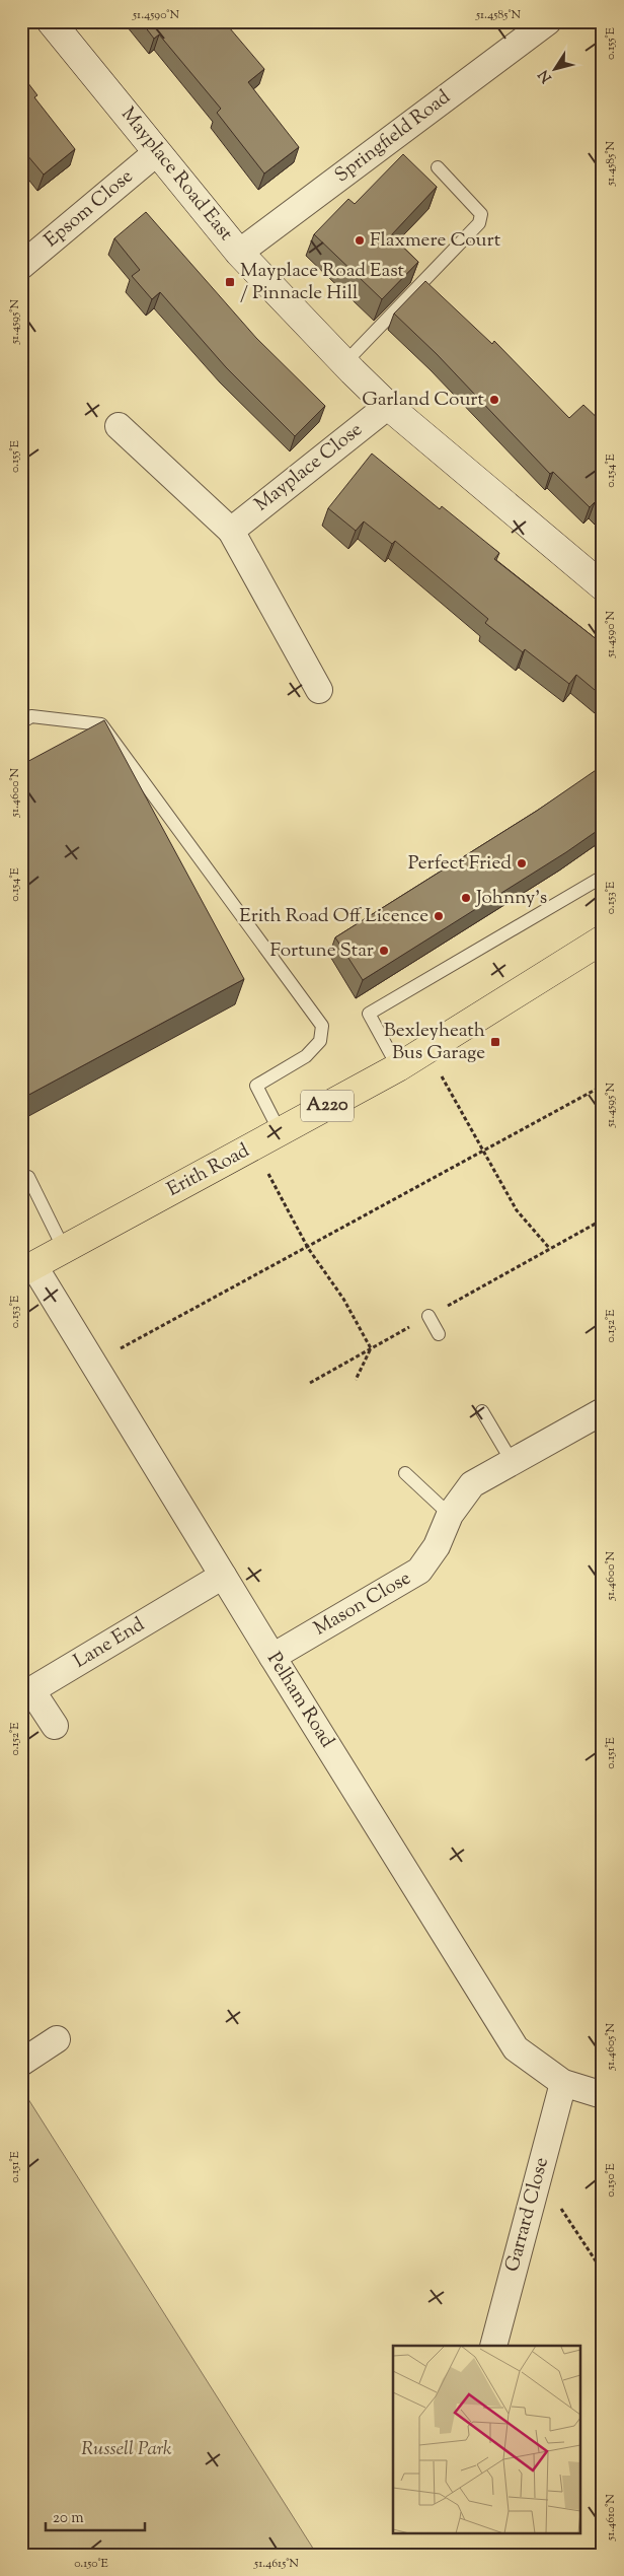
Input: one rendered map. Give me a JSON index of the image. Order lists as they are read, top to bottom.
{
  "streets": {
    "main road": ["A220", "Erith Road"],
    "street": [
      "Springfield Road",
      "Mayplace Road East",
      "Epsom Close",
      "Mayplace Close",
      "Mason Close",
      "Lane End",
      "Pelham Road",
      "Garrard Close"
    ]
  },
  "crossings": [
    ["Springfield Road", "Mayplace Road East"],
    ["Mayplace Road East", "Epsom Close"],
    ["Mayplace Road East", "Mayplace Close"],
    ["Erith Road", "Pelham Road"],
    ["Mason Close", "Pelham Road"],
    ["Lane End", "Pelham Road"],
    ["Pelham Road", "Garrard Close"]
  ],
  "parks": ["Russell Park"],
  "places": {
    "other": [
      "Flaxmere Court",
      "Garland Court",
      "Perfect Fried",
      "Johnny's",
      "Erith Road Off Licence",
      "Fortune Star"
    ],
    "transit": ["Mayplace Road East / Pinnacle Hill", "Bexleyheath Bus Garage"]
  },
  "scale_bar": "20 m",
  "north": "bottom left",
  "coordinates": [
    "51.4590°N",
    "51.4585°N",
    "0.155°E",
    "51.4595°N",
    "0.154°E",
    "51.4600°N",
    "0.153°E",
    "0.152°E",
    "0.151°E",
    "51.4605°N",
    "0.150°E",
    "51.4610°N",
    "51.4615°N"
  ]
}
